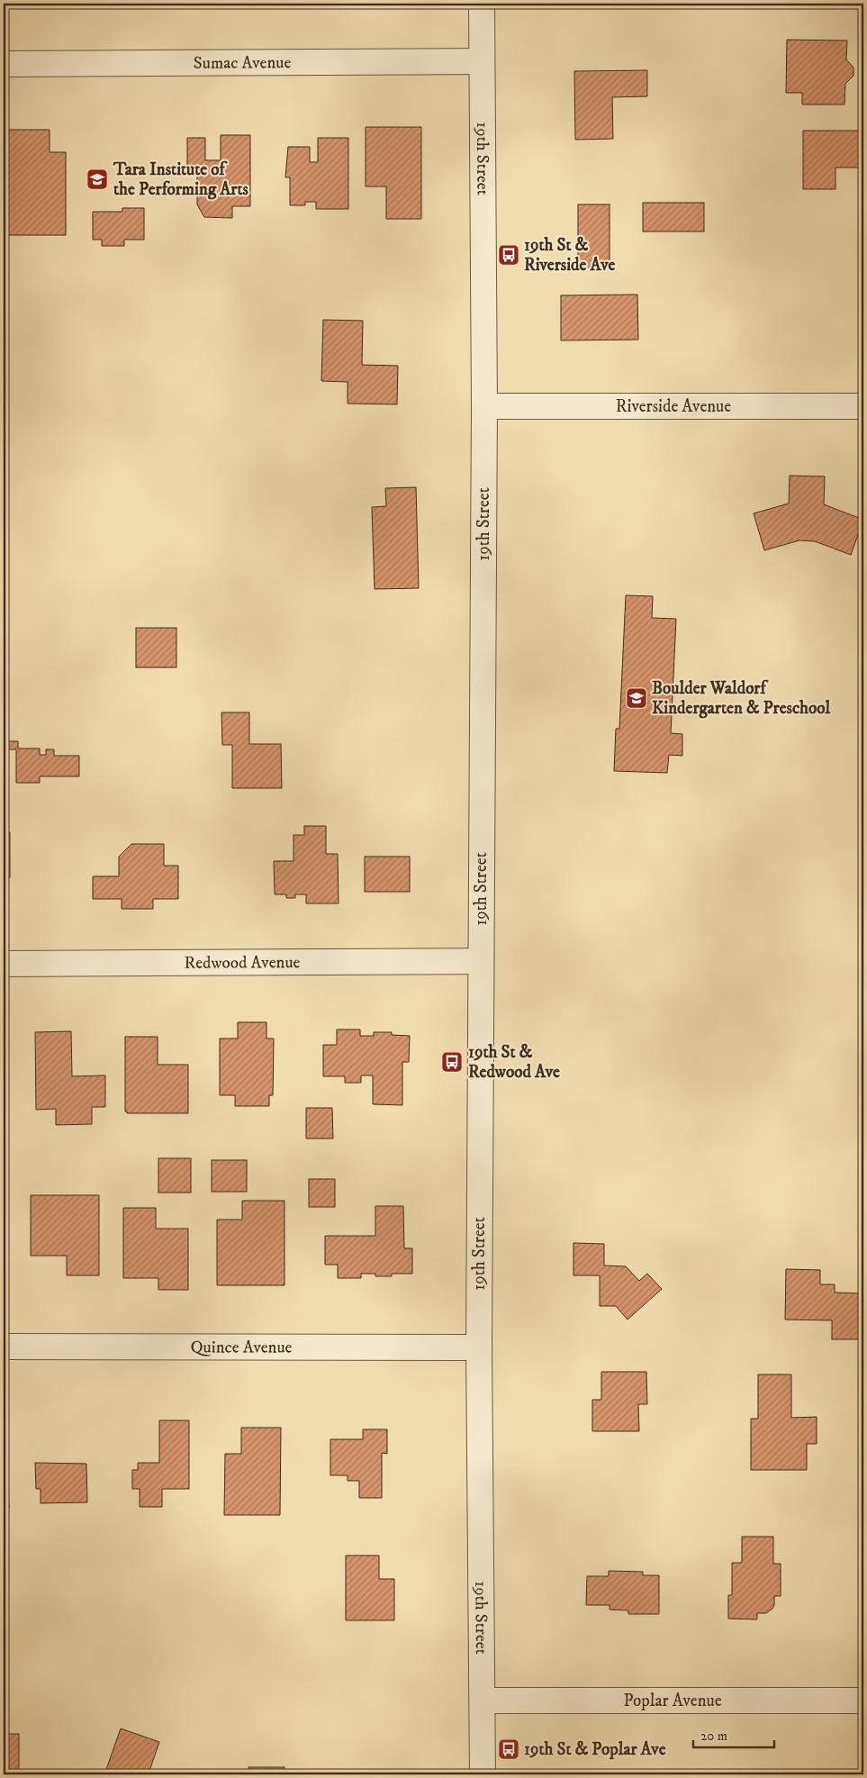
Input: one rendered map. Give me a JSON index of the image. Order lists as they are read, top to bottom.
{
  "streets": {
    "street": [
      "Sumac Avenue",
      "19th Street",
      "Riverside Avenue",
      "Redwood Avenue",
      "Quince Avenue",
      "Poplar Avenue"
    ]
  },
  "crossings": [
    ["Sumac Avenue", "19th Street"],
    ["19th Street", "Riverside Avenue"],
    ["19th Street", "Redwood Avenue"],
    ["19th Street", "Quince Avenue"],
    ["19th Street", "Poplar Avenue"]
  ],
  "places": {
    "school or university": ["Tara Institute of the Performing Arts", "Boulder Waldorf Kindergarten & Preschool"],
    "bus stop": ["19th St & Riverside Ave", "19th St & Redwood Ave", "19th St & Poplar Ave"]
  },
  "scale_bar": "20 m"
}
